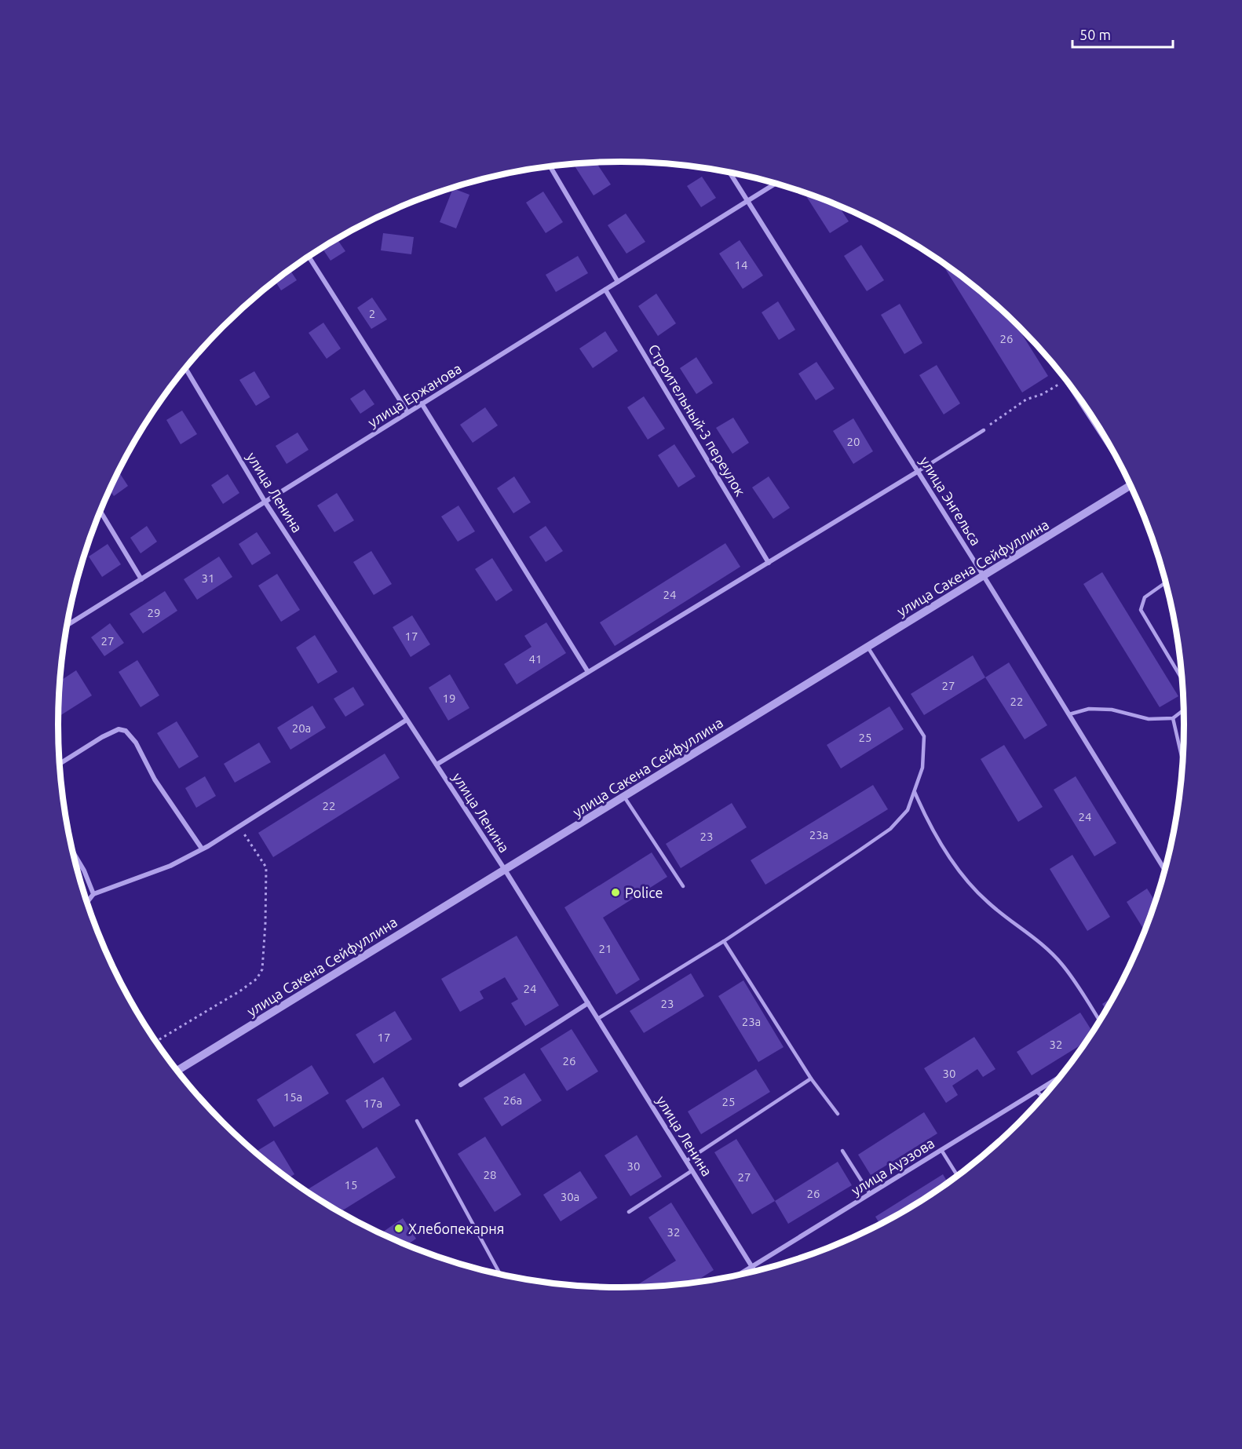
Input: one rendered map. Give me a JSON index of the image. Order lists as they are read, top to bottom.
{
  "streets": {
    "street": [
      "улица Ержанова",
      "Строительный-3 переулок",
      "улица Ленина",
      "улица Энгельса",
      "улица Сакена Сейфуллина",
      "улица Ауэзова"
    ]
  },
  "crossings": [
    ["улица Ержанова", "Строительный-3 переулок"],
    ["улица Ержанова", "улица Ленина"],
    ["улица Ержанова", "улица Энгельса"],
    ["улица Ленина", "улица Сакена Сейфуллина"],
    ["улица Ленина", "улица Ауэзова"],
    ["улица Энгельса", "улица Сакена Сейфуллина"]
  ],
  "places": ["Police", "Хлебопекарня"],
  "house_numbers": [
    "14",
    "2",
    "26",
    "20",
    "31",
    "24",
    "29",
    "17",
    "27",
    "41",
    "27",
    "19",
    "22",
    "20а",
    "25",
    "22",
    "24",
    "23а",
    "23",
    "21",
    "24",
    "23",
    "23а",
    "17",
    "32",
    "26",
    "30",
    "15а",
    "26а",
    "25",
    "17а",
    "30",
    "28",
    "27",
    "15",
    "26",
    "30а",
    "32"
  ],
  "scale_bar": "50 m"
}
